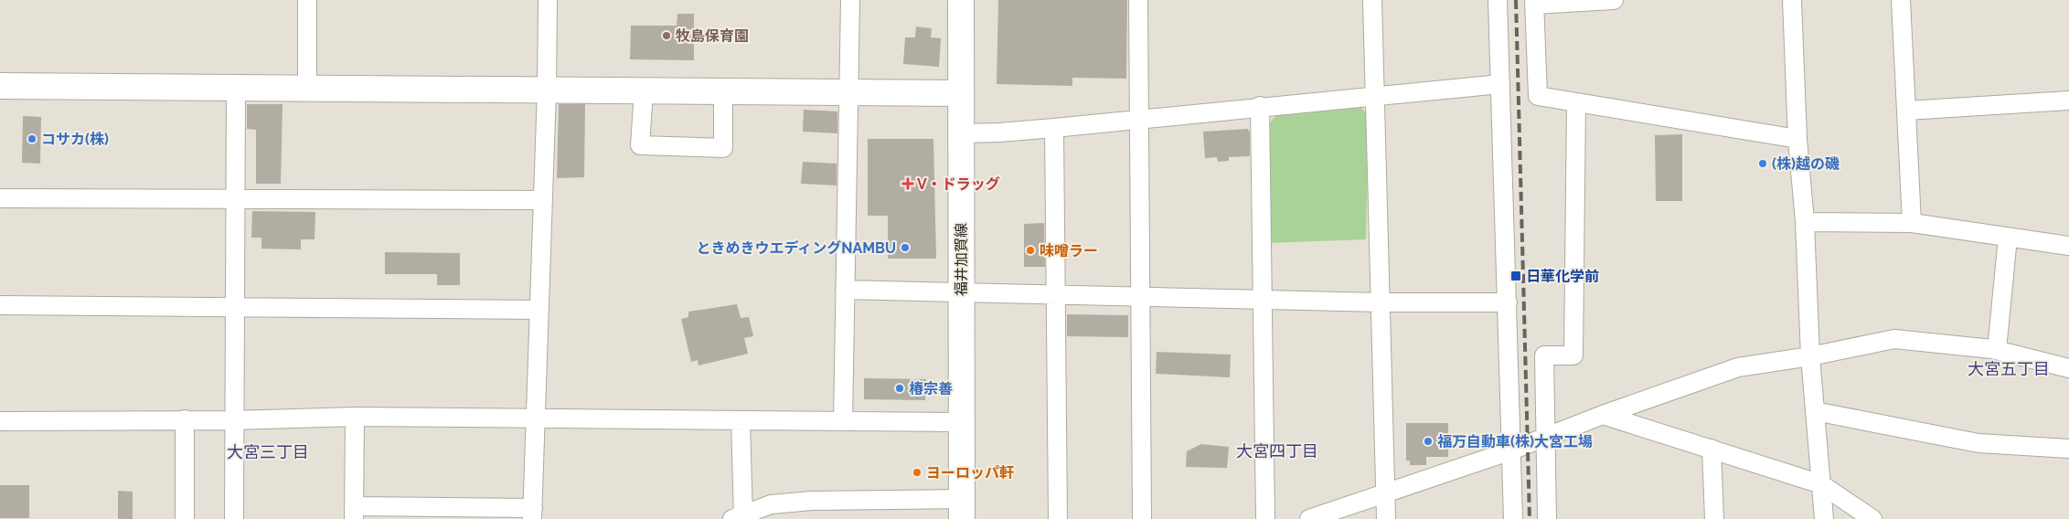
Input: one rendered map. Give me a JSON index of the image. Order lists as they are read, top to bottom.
{
  "streets": {
    "street": ["福井加賀線"]
  },
  "districts": ["大宮五丁目", "大宮四丁目", "大宮三丁目"],
  "places": {
    "other": [
      "牧島保育園",
      "コサカ(株)",
      "(株)越の磯",
      "ときめきウエディングNAMBU",
      "味噌ラー",
      "椿宗善",
      "福万自動車(株)大宮工場",
      "ヨーロッパ軒"
    ],
    "health": ["V・ドラッグ"],
    "transit": ["日華化学前"]
  }
}
